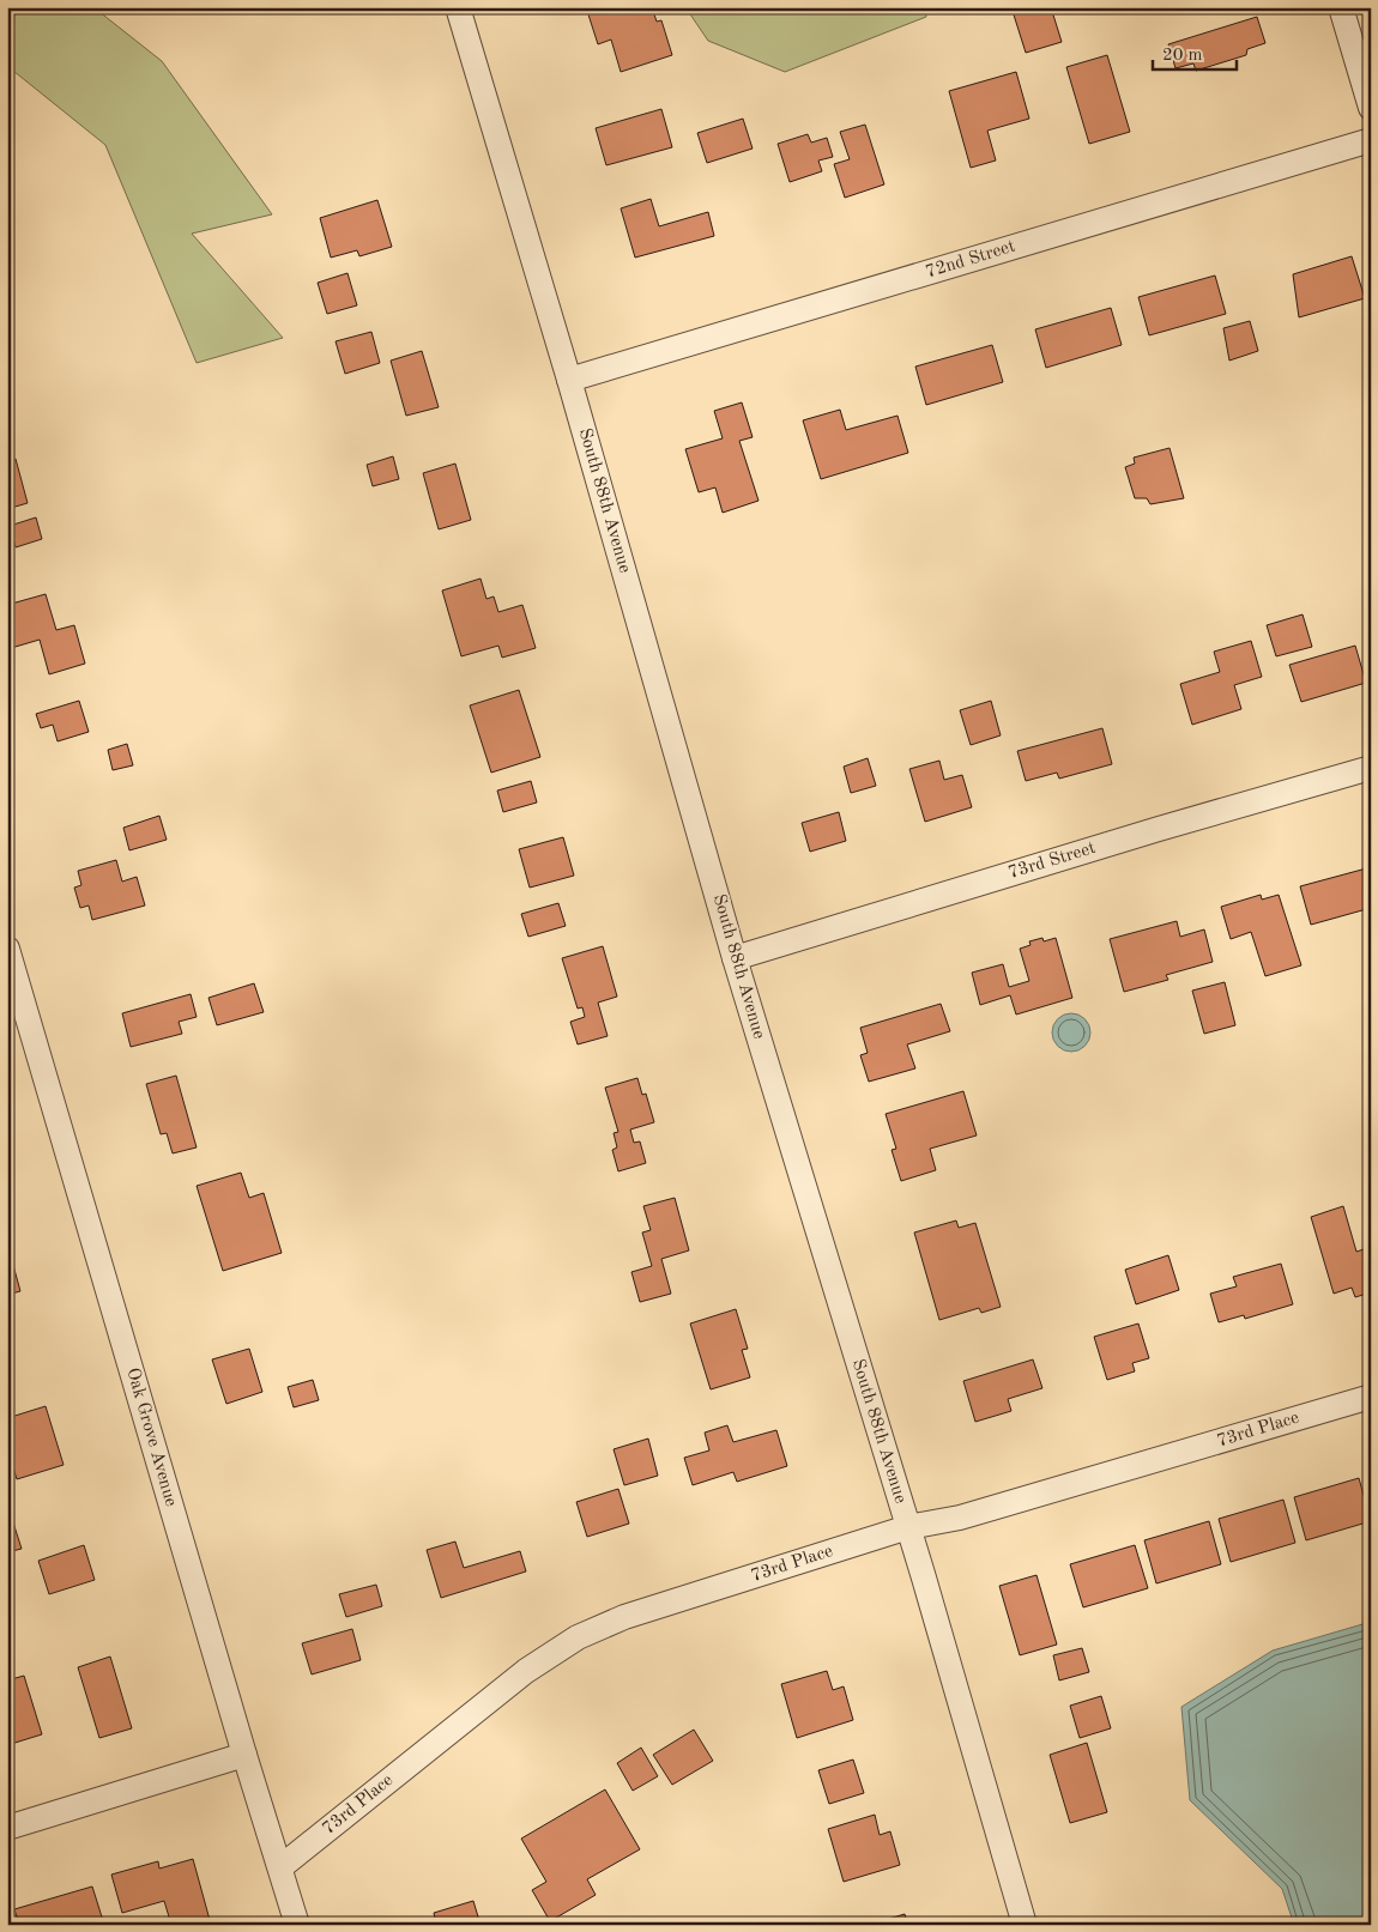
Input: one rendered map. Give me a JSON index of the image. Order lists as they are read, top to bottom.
{
  "streets": {
    "street": [
      "72nd Street",
      "South 88th Avenue",
      "73rd Street",
      "73rd Place",
      "Oak Grove Avenue"
    ]
  },
  "crossings": [
    ["72nd Street", "South 88th Avenue"],
    ["South 88th Avenue", "73rd Street"],
    ["South 88th Avenue", "73rd Place"],
    ["73rd Place", "Oak Grove Avenue"]
  ],
  "scale_bar": "20 m"
}
